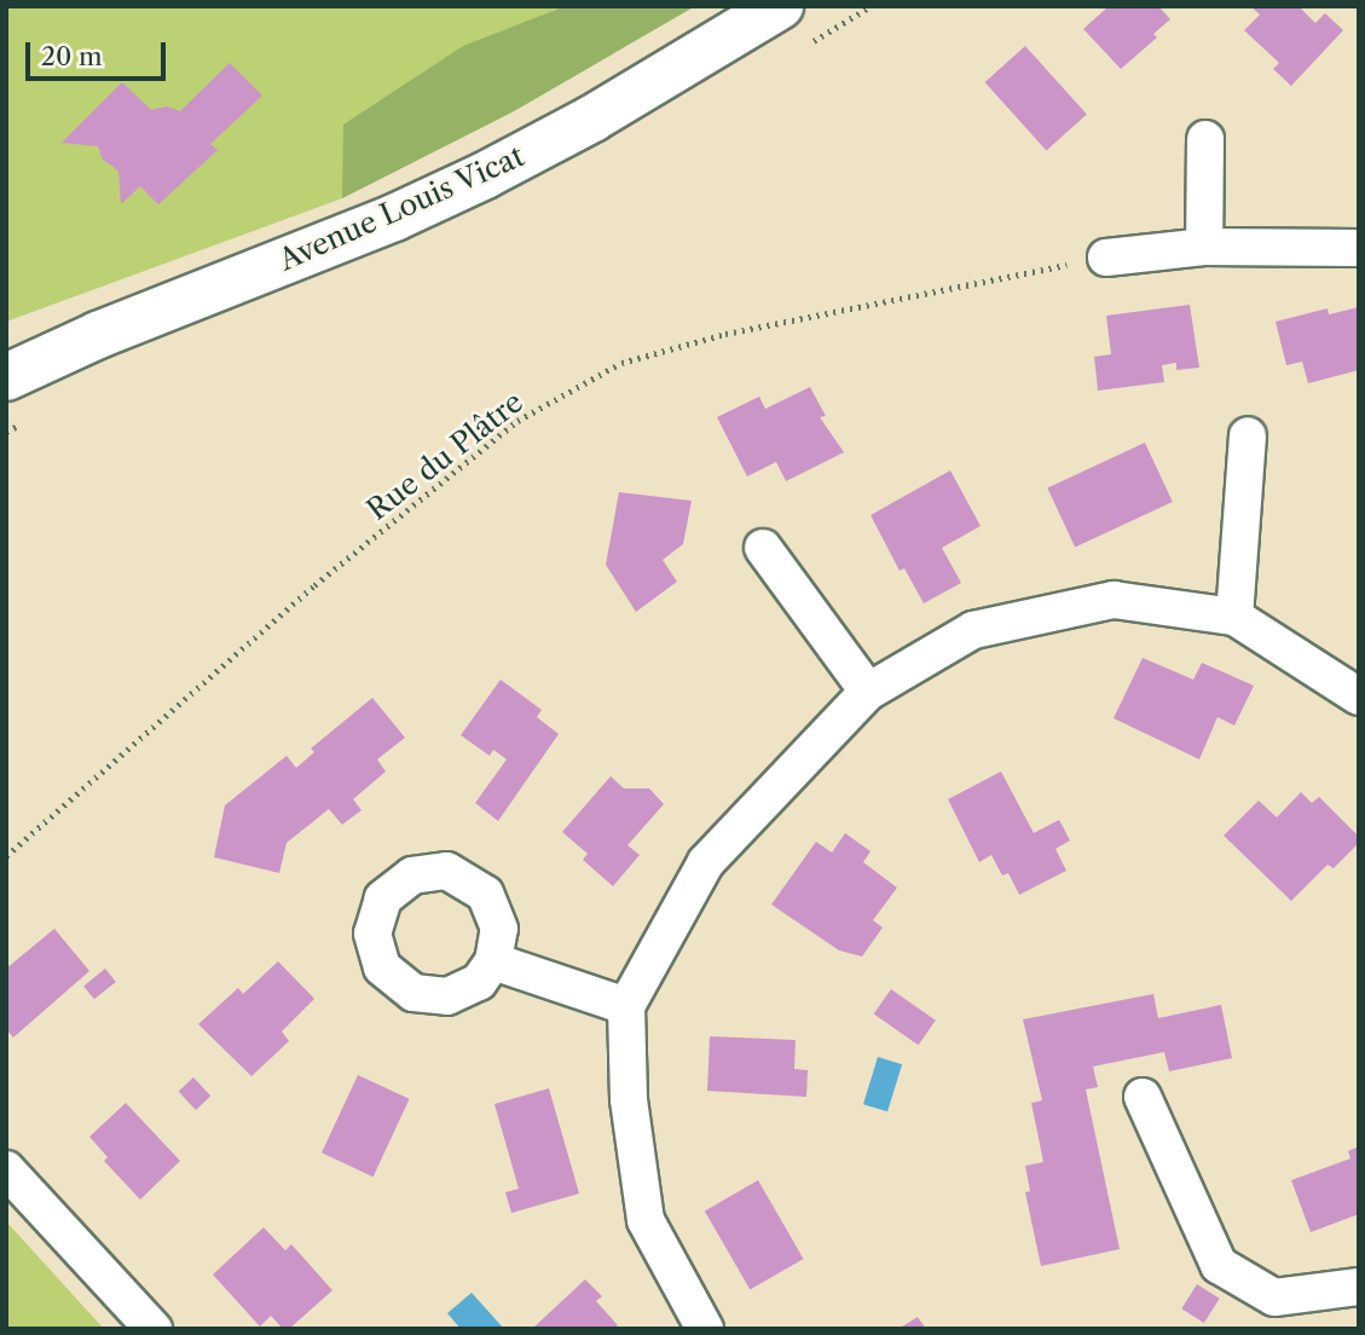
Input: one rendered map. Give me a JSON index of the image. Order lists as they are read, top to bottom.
{
  "streets": {
    "main road": ["Avenue Louis Vicat"],
    "path": ["Rue du Plâtre"]
  },
  "scale_bar": "20 m"
}
